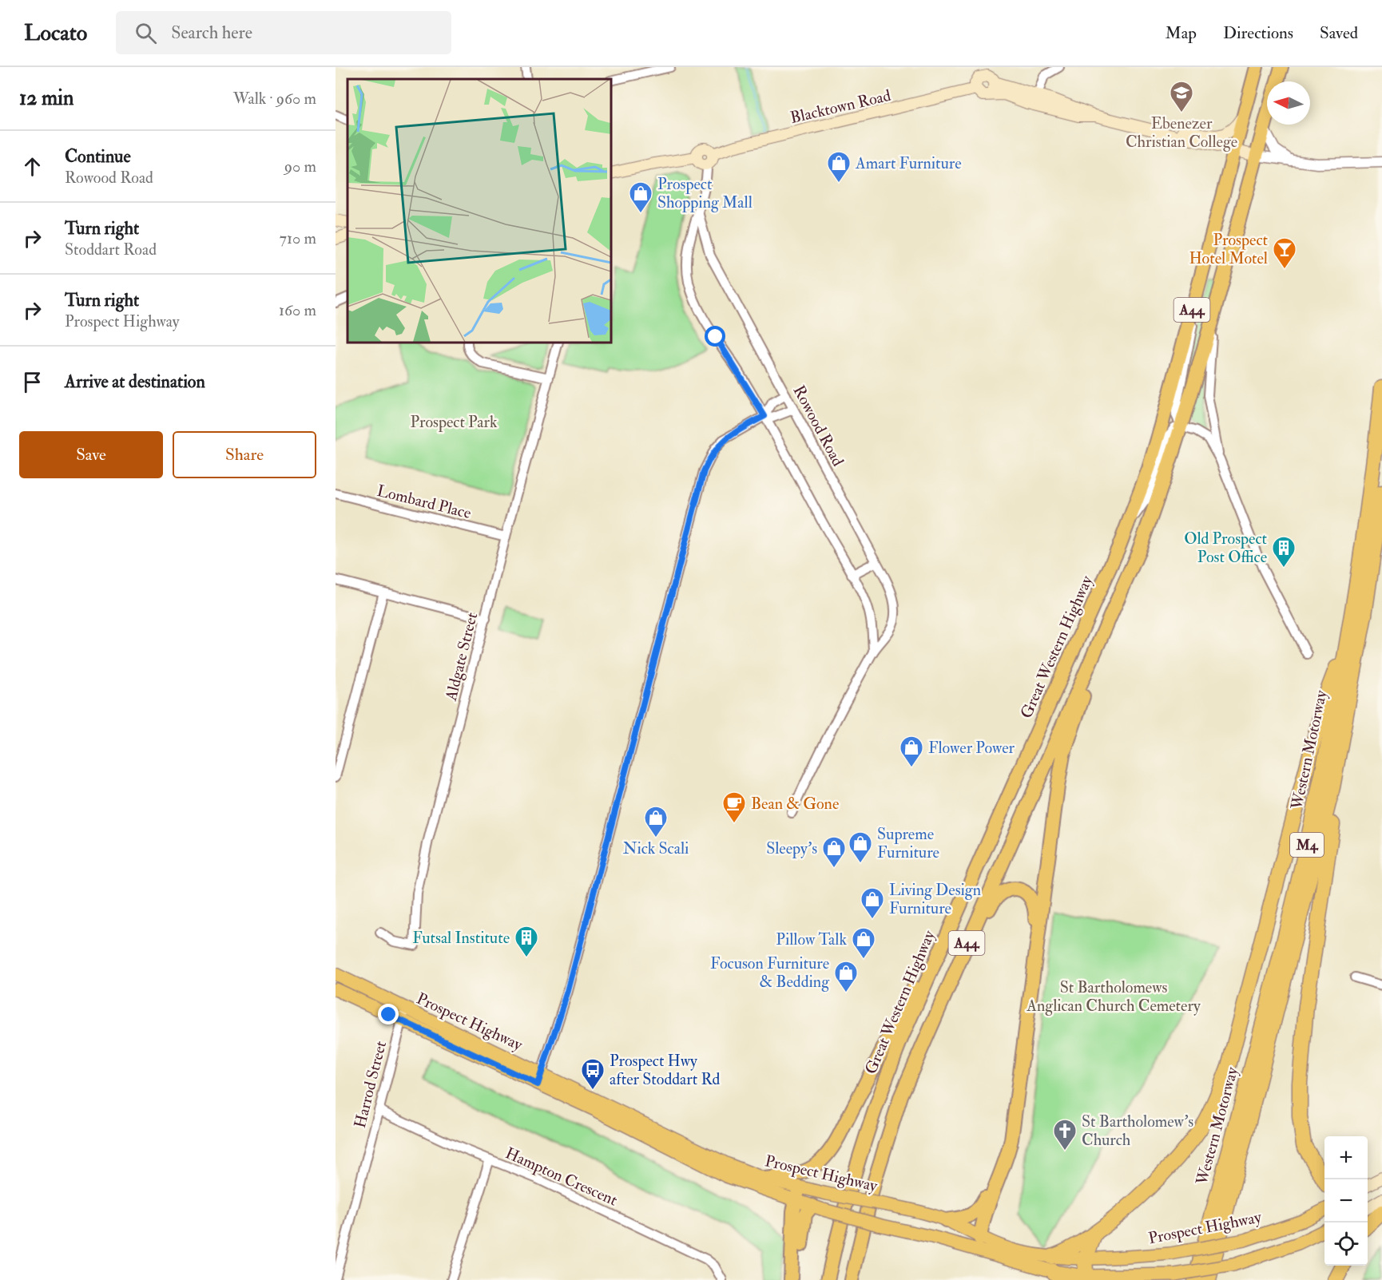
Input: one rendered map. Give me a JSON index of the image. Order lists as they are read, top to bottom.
{
  "streets": {
    "highway": [
      "A44",
      "Great Western Highway",
      "Western Motorway",
      "M4"
    ],
    "main road": ["Blacktown Road", "Prospect Highway"],
    "street": [
      "Rowood Road",
      "Lombard Place",
      "Aldgate Street",
      "Harrod Street",
      "Hampton Crescent"
    ]
  },
  "crossings": [
    ["Blacktown Road", "Rowood Road"],
    ["Lombard Place", "Aldgate Street"],
    ["Prospect Highway", "Harrod Street"],
    ["Harrod Street", "Hampton Crescent"]
  ],
  "parks": ["Prospect Park", "St Bartholomews Anglican Church Cemetery"],
  "places": {
    "school or university": ["Ebenezer Christian College"],
    "shop": [
      "Amart Furniture",
      "Prospect Shopping Mall",
      "Flower Power",
      "Nick Scali",
      "Supreme Furniture",
      "Sleepy’s",
      "Living Design Furniture",
      "Pillow Talk",
      "Focuson Furniture & Bedding"
    ],
    "bar": ["Prospect Hotel Motel"],
    "building": ["Old Prospect Post Office", "Futsal Institute"],
    "cafe": ["Bean & Gone"],
    "bus stop": ["Prospect Hwy after Stoddart Rd"],
    "church": ["St Bartholomew's Church"]
  },
  "north": "left",
  "page": {
    "header": "Locato",
    "search": "Search here",
    "nav": ["Map", "Directions", "Saved"],
    "heading": ["12 min", "Walk · 960 m"],
    "list": [
      ["Continue", "Rowood Road", "90 m"],
      ["Turn right", "Stoddart Road", "710 m"],
      ["Turn right", "Prospect Highway", "160 m"],
      "Arrive at destination"
    ],
    "buttons": ["Save", "Share"],
    "map_buttons": ["+", "−"]
  }
}
